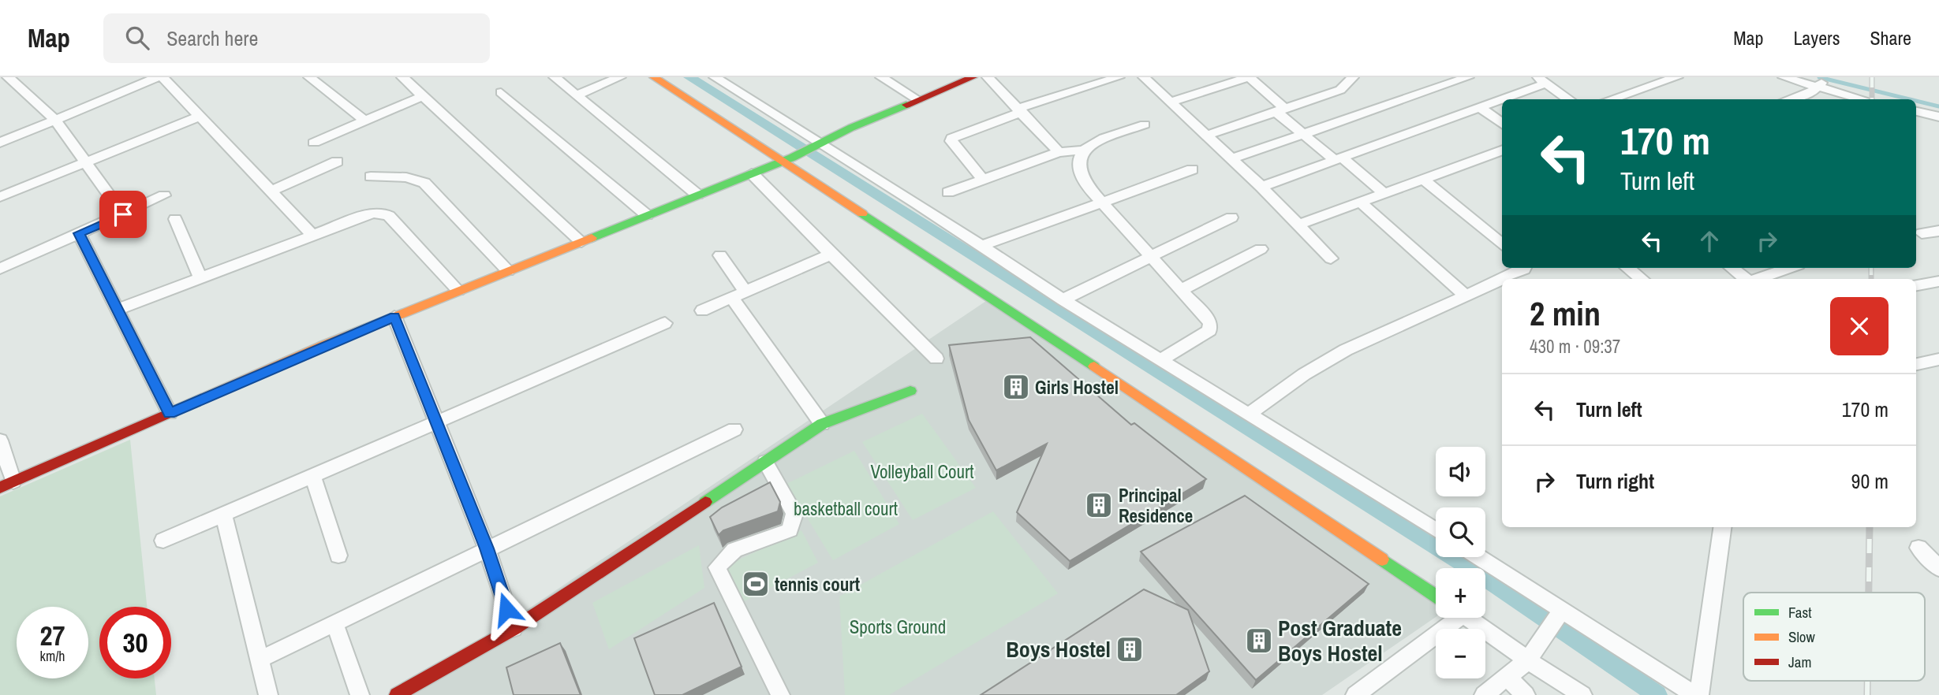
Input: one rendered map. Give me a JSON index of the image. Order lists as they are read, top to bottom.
{
  "parks": ["Volleyball Court", "basketball court", "Sports Ground"],
  "places": {
    "building": [
      "Girls Hostel",
      "Principal Residence",
      "Post Graduate Boys Hostel",
      "Boys Hostel"
    ],
    "sports": ["tennis court"]
  },
  "legend": ["Fast", "Slow", "Jam"],
  "page": {
    "header": "Map",
    "search": "Search here",
    "nav": ["Map", "Layers", "Share"],
    "turn": ["170 m", "Turn left"],
    "heading": ["2 min", "430 m · 09:37"],
    "list": [
      {
        "name": "Turn left",
        "value": "170 m"
      },
      {
        "name": "Turn right",
        "value": "90 m"
      }
    ],
    "map_buttons": ["+", "−"],
    "speed": "27 km/h",
    "limit": "30"
  }
}
